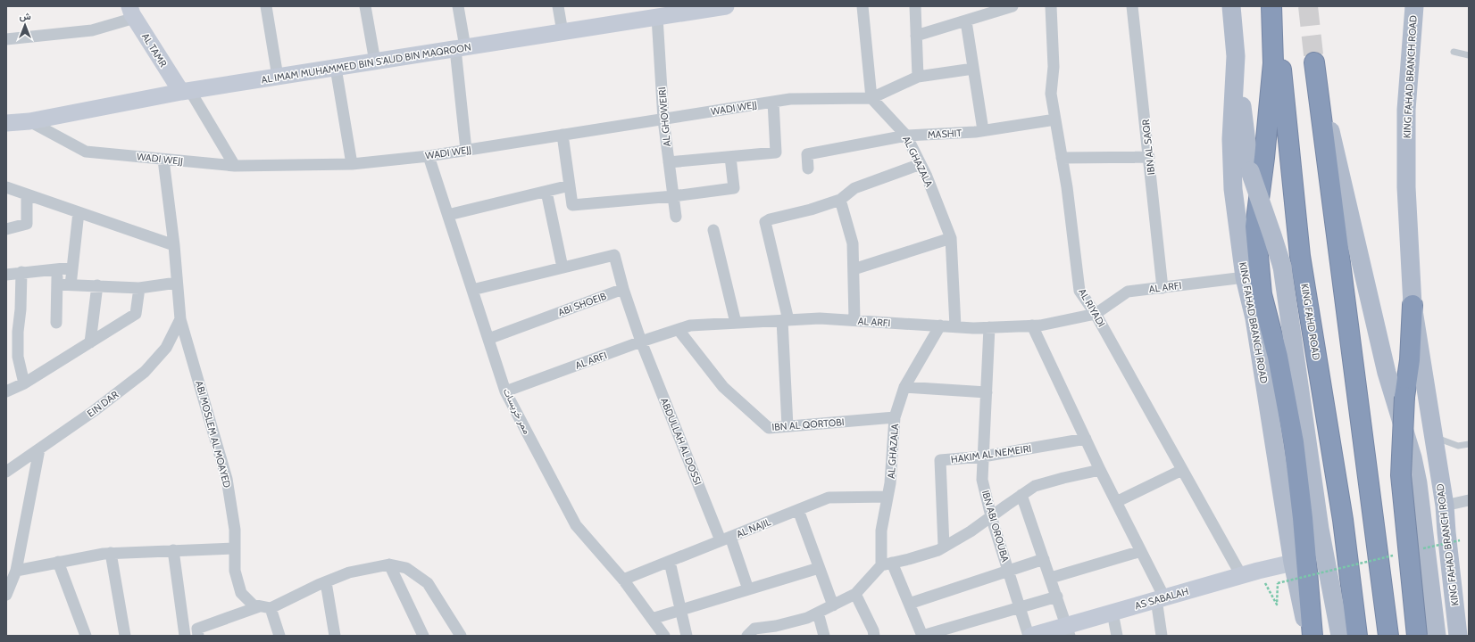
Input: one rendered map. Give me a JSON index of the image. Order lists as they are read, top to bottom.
{
  "streets": {
    "highway": ["KING FAHD ROAD"],
    "main road": ["KING FAHAD BRANCH ROAD"],
    "street": [
      "AL TAMR",
      "AL IMAM MUHAMMED BIN S'AUD BIN MAQROON",
      "WADI WEJJ",
      "AL GHOWEIRI",
      "MASHIT",
      "IBN AL SAQR",
      "AL GHAZALA",
      "AL ARFI",
      "ABI SHOEIB",
      "AL RIYADI",
      "EIN DAR",
      "ممر خريسات",
      "IBN AL QORTOBI",
      "ABI MOSLEM AL MOAYED",
      "ABDULLAH AL DOSSI",
      "HAKIM AL NEMEIRI",
      "IBN ABI OROUBA",
      "AL NAJIL",
      "AS SABALAH"
    ]
  },
  "crossings": [
    ["AL TAMR", "AL IMAM MUHAMMED BIN S'AUD BIN MAQROON"],
    ["AL IMAM MUHAMMED BIN S'AUD BIN MAQROON", "WADI WEJJ"],
    ["AL IMAM MUHAMMED BIN S'AUD BIN MAQROON", "AL GHOWEIRI"],
    ["KING FAHAD BRANCH ROAD", "AL ARFI"],
    ["KING FAHAD BRANCH ROAD", "AS SABALAH"],
    ["WADI WEJJ", "AL GHOWEIRI"],
    ["WADI WEJJ", "AL GHAZALA"],
    ["WADI WEJJ", "ممر خريسات"],
    ["WADI WEJJ", "ABI MOSLEM AL MOAYED"],
    ["MASHIT", "AL GHAZALA"],
    ["MASHIT", "AL RIYADI"],
    ["IBN AL SAQR", "AL ARFI"],
    ["AL GHAZALA", "AL ARFI"],
    ["AL GHAZALA", "IBN AL QORTOBI"],
    ["AL GHAZALA", "AL NAJIL"],
    ["AL ARFI", "AL RIYADI"],
    ["AL ARFI", "ممر خريسات"],
    ["AL ARFI", "IBN AL QORTOBI"],
    ["AL ARFI", "ABDULLAH AL DOSSI"],
    ["AL ARFI", "IBN ABI OROUBA"],
    ["ABI SHOEIB", "ممر خريسات"],
    ["AL RIYADI", "AS SABALAH"],
    ["EIN DAR", "ABI MOSLEM AL MOAYED"],
    ["ممر خريسات", "AL NAJIL"],
    ["ABDULLAH AL DOSSI", "AL NAJIL"],
    ["HAKIM AL NEMEIRI", "IBN ABI OROUBA"]
  ],
  "north": "top"
}
